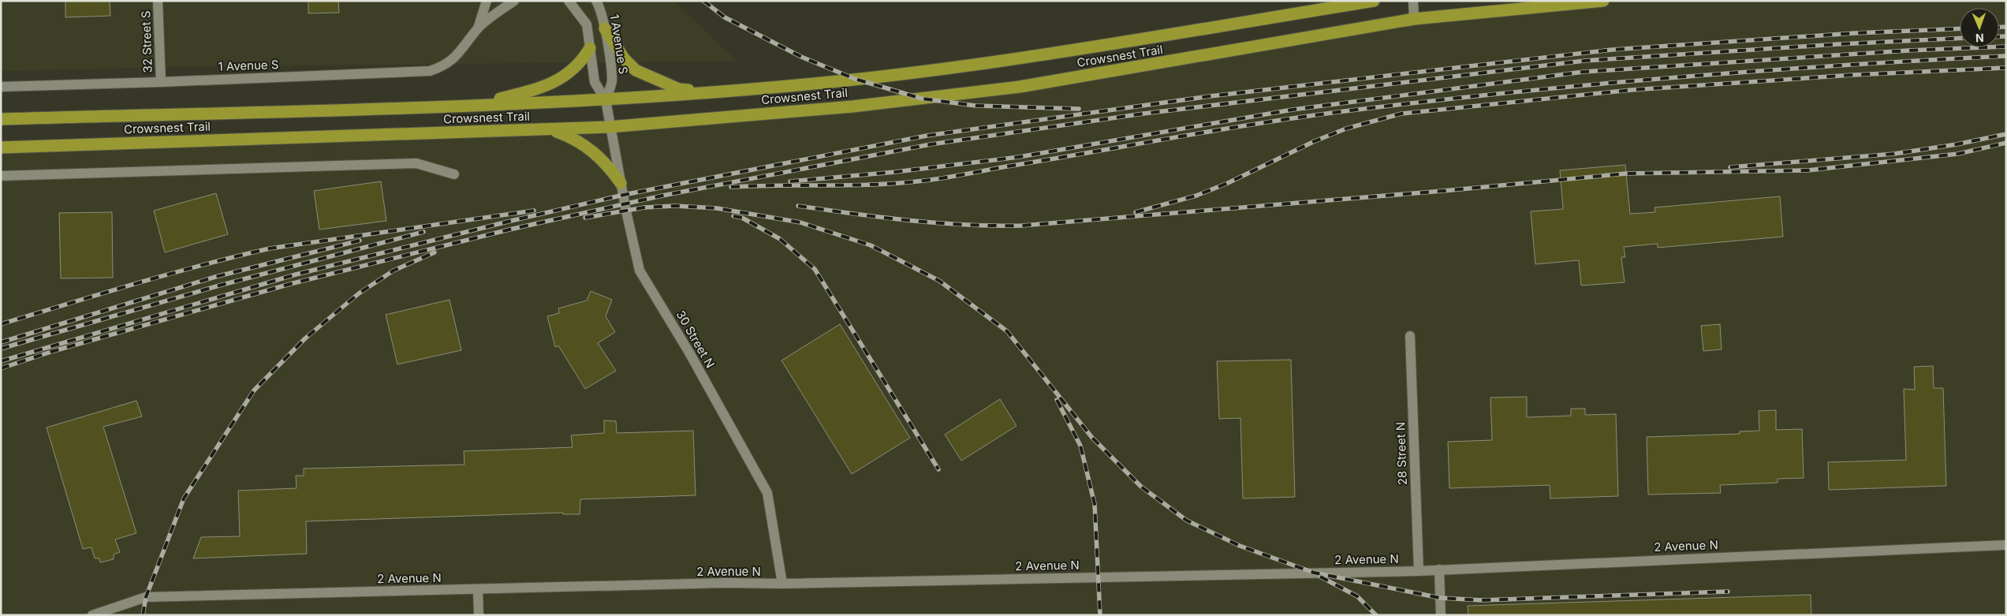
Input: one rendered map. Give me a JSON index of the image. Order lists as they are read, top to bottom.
{
  "streets": {
    "highway": ["Crowsnest Trail"],
    "street": [
      "32 Street S",
      "1 Avenue S",
      "30 Street N",
      "28 Street N",
      "2 Avenue N"
    ]
  },
  "crossings": [
    ["32 Street S", "1 Avenue S"],
    ["1 Avenue S", "Crowsnest Trail"],
    ["1 Avenue S", "30 Street N"],
    ["Crowsnest Trail", "30 Street N"],
    ["30 Street N", "2 Avenue N"],
    ["28 Street N", "2 Avenue N"]
  ],
  "north": "bottom"
}
